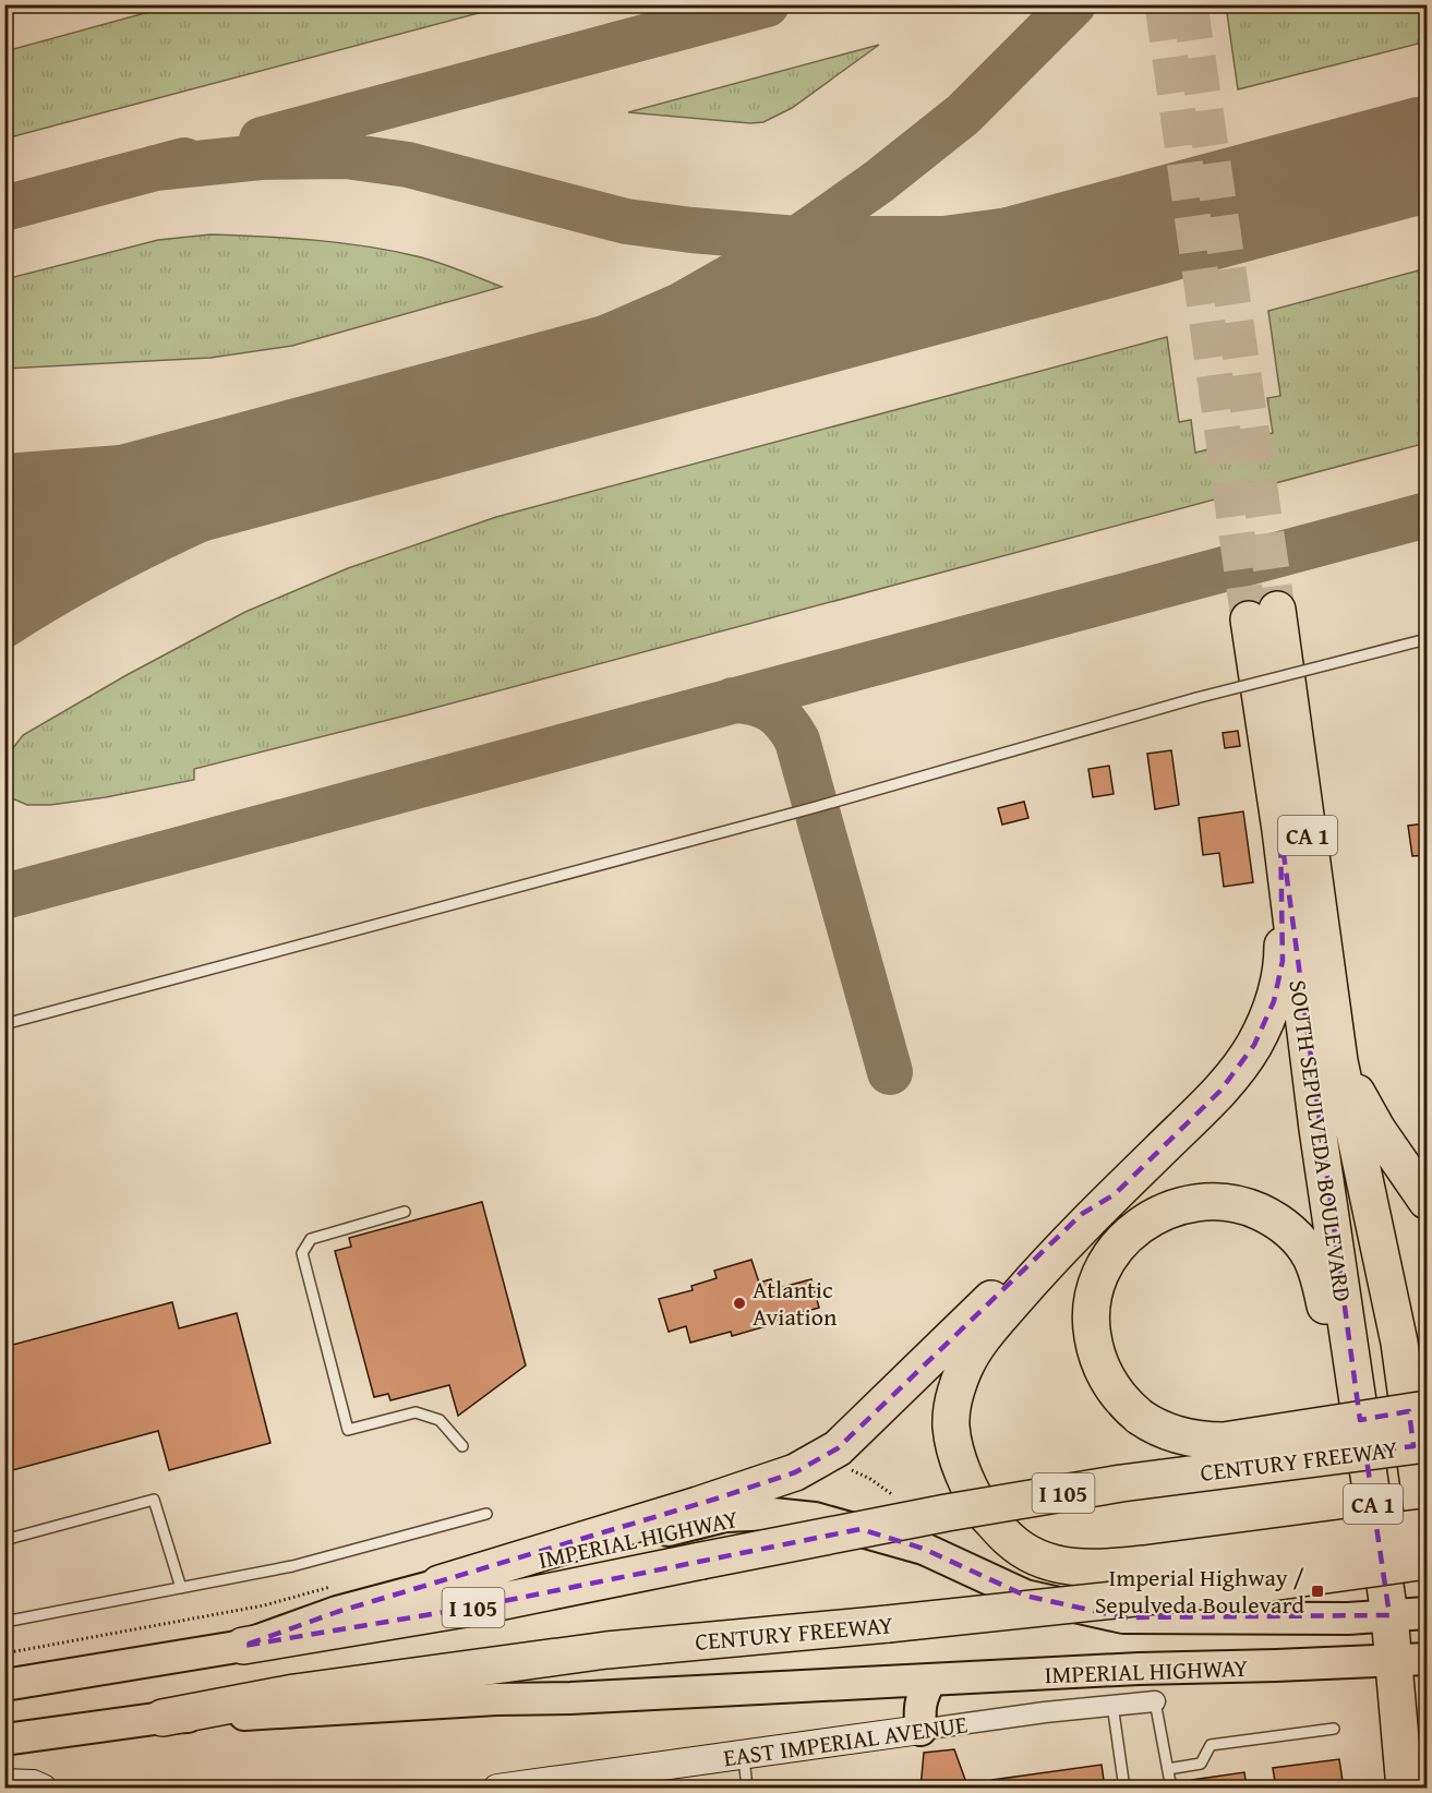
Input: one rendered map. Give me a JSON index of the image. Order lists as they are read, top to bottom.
{
  "streets": {
    "highway": [
      "CA 1",
      "SOUTH SEPULVEDA BOULEVARD",
      "CENTURY FREEWAY",
      "I 105"
    ],
    "main road": ["IMPERIAL HIGHWAY"],
    "street": ["EAST IMPERIAL AVENUE"]
  },
  "crossings": [
    ["CA 1", "SOUTH SEPULVEDA BOULEVARD"],
    ["CA 1", "IMPERIAL HIGHWAY"],
    ["SOUTH SEPULVEDA BOULEVARD", "IMPERIAL HIGHWAY"],
    ["CENTURY FREEWAY", "IMPERIAL HIGHWAY"]
  ],
  "places": {
    "other": ["Atlantic Aviation"],
    "transit": ["Imperial Highway / Sepulveda Boulevard"]
  }
}
